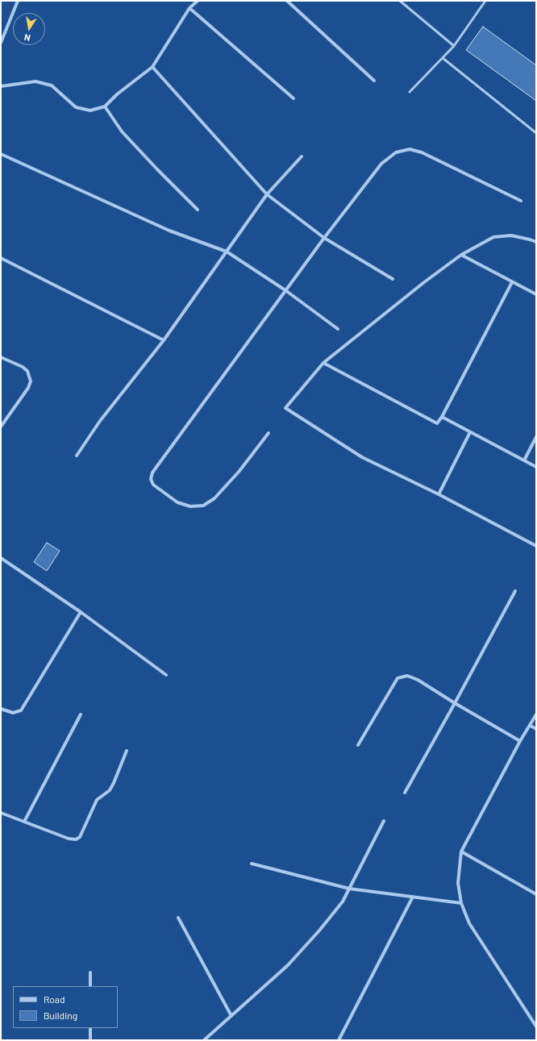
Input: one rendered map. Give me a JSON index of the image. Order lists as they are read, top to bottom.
{
  "legend": ["Road", "Building"],
  "north": "bottom"
}
